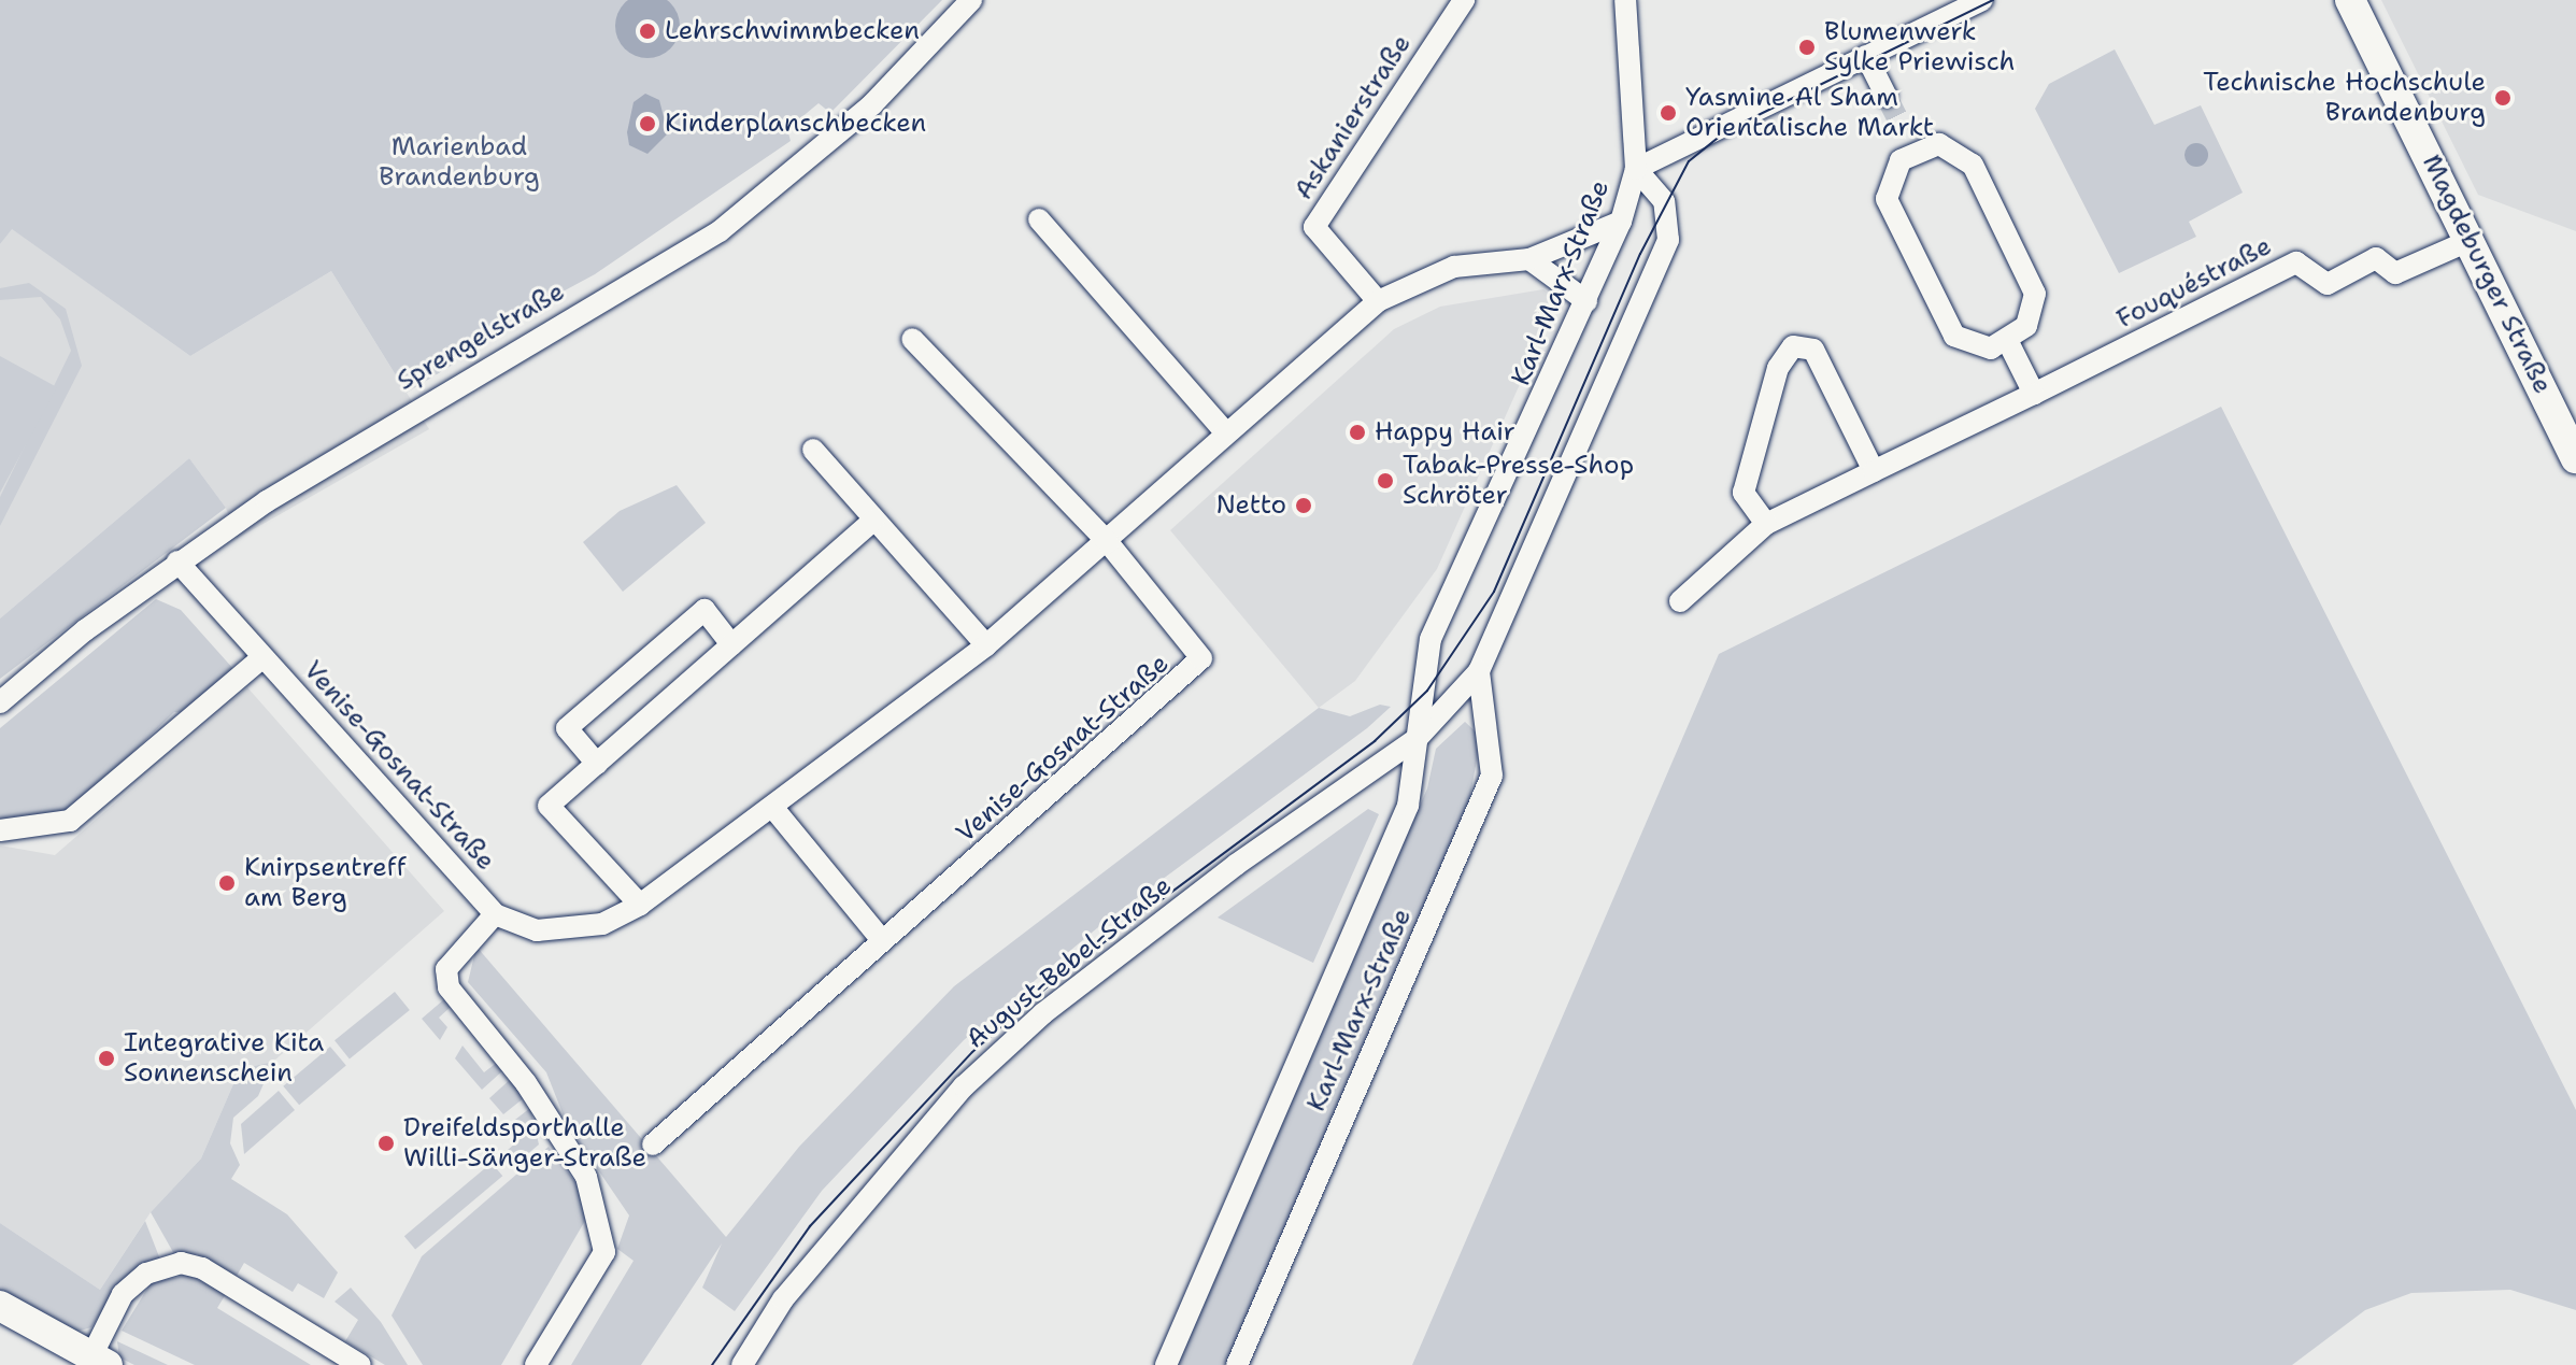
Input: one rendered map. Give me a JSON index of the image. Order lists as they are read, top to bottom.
{
  "streets": {
    "street": [
      "Askanierstraße",
      "Magdeburger Straße",
      "Karl-Marx-Straße",
      "Fouquéstraße",
      "Sprengelstraße",
      "Venise-Gosnat-Straße",
      "August-Bebel-Straße"
    ]
  },
  "crossings": [
    ["Askanierstraße", "Venise-Gosnat-Straße"],
    ["Magdeburger Straße", "Fouquéstraße"],
    ["Karl-Marx-Straße", "Venise-Gosnat-Straße"],
    ["Karl-Marx-Straße", "August-Bebel-Straße"],
    ["Sprengelstraße", "Venise-Gosnat-Straße"]
  ],
  "parks": ["Marienbad Brandenburg"],
  "places": [
    "Lehrschwimmbecken",
    "Blumenwerk Sylke Priewisch",
    "Technische Hochschule Brandenburg",
    "Yasmine Al Sham Orientalische Markt",
    "Kinderplanschbecken",
    "Happy Hair",
    "Tabak-Presse-Shop Schröter",
    "Netto",
    "Knirpsentreff am Berg",
    "Integrative Kita Sonnenschein",
    "Dreifeldsporthalle Willi-Sänger-Straße"
  ]
}
